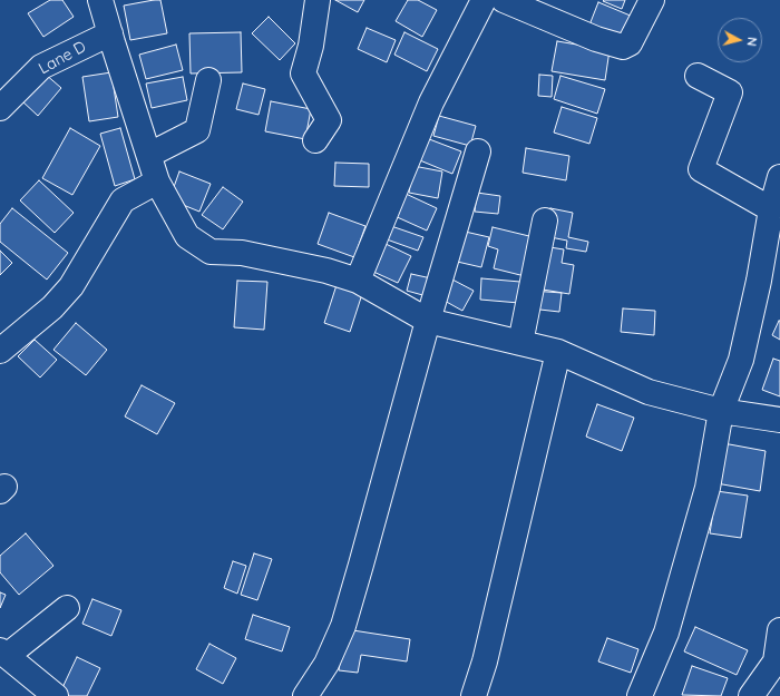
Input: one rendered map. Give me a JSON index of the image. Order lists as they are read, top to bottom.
{
  "streets": {
    "street": ["Lane D"]
  },
  "north": "right"
}
